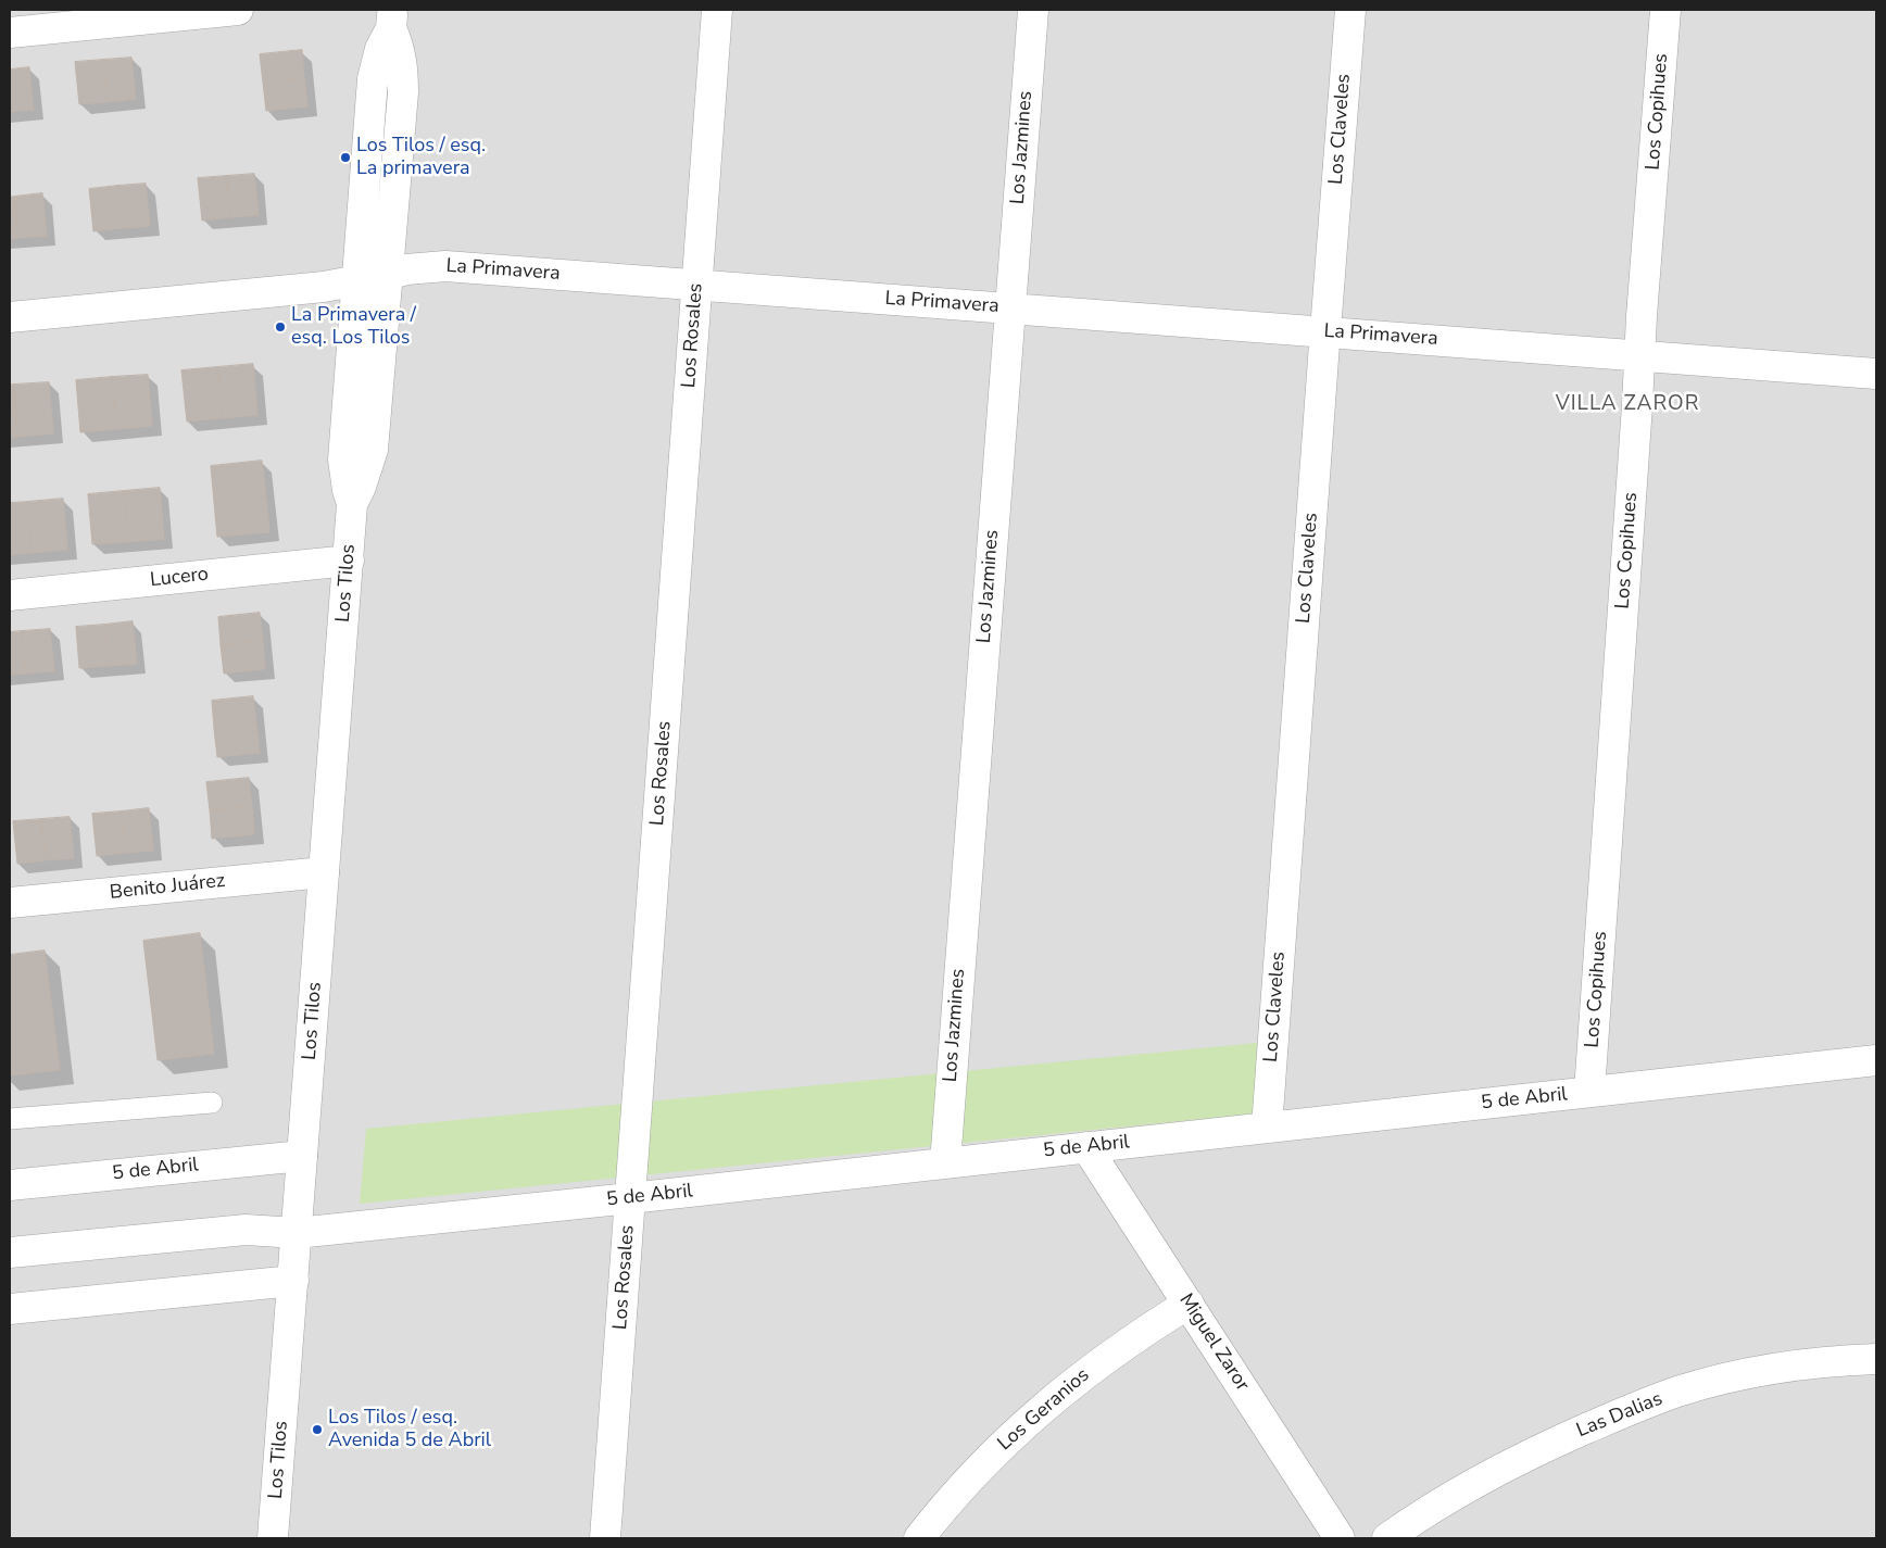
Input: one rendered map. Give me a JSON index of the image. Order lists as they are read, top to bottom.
{
  "streets": {
    "street": [
      "Los Copihues",
      "Los Claveles",
      "Los Jazmines",
      "La Primavera",
      "Los Rosales",
      "Lucero",
      "Los Tilos",
      "Benito Juárez",
      "5 de Abril",
      "Miguel Zaror",
      "Los Geranios",
      "Las Dalias"
    ]
  },
  "crossings": [
    ["Los Copihues", "La Primavera"],
    ["Los Copihues", "5 de Abril"],
    ["Los Claveles", "La Primavera"],
    ["Los Claveles", "5 de Abril"],
    ["Los Jazmines", "La Primavera"],
    ["Los Jazmines", "5 de Abril"],
    ["La Primavera", "Los Rosales"],
    ["La Primavera", "Los Tilos"],
    ["Los Rosales", "5 de Abril"],
    ["Lucero", "Los Tilos"],
    ["Los Tilos", "Benito Juárez"],
    ["Los Tilos", "5 de Abril"],
    ["5 de Abril", "Miguel Zaror"],
    ["Miguel Zaror", "Los Geranios"]
  ],
  "districts": ["VILLA ZAROR"],
  "places": ["Los Tilos / esq. La primavera", "La Primavera / esq. Los Tilos", "Los Tilos / esq. Avenida 5 de Abril"]
}
